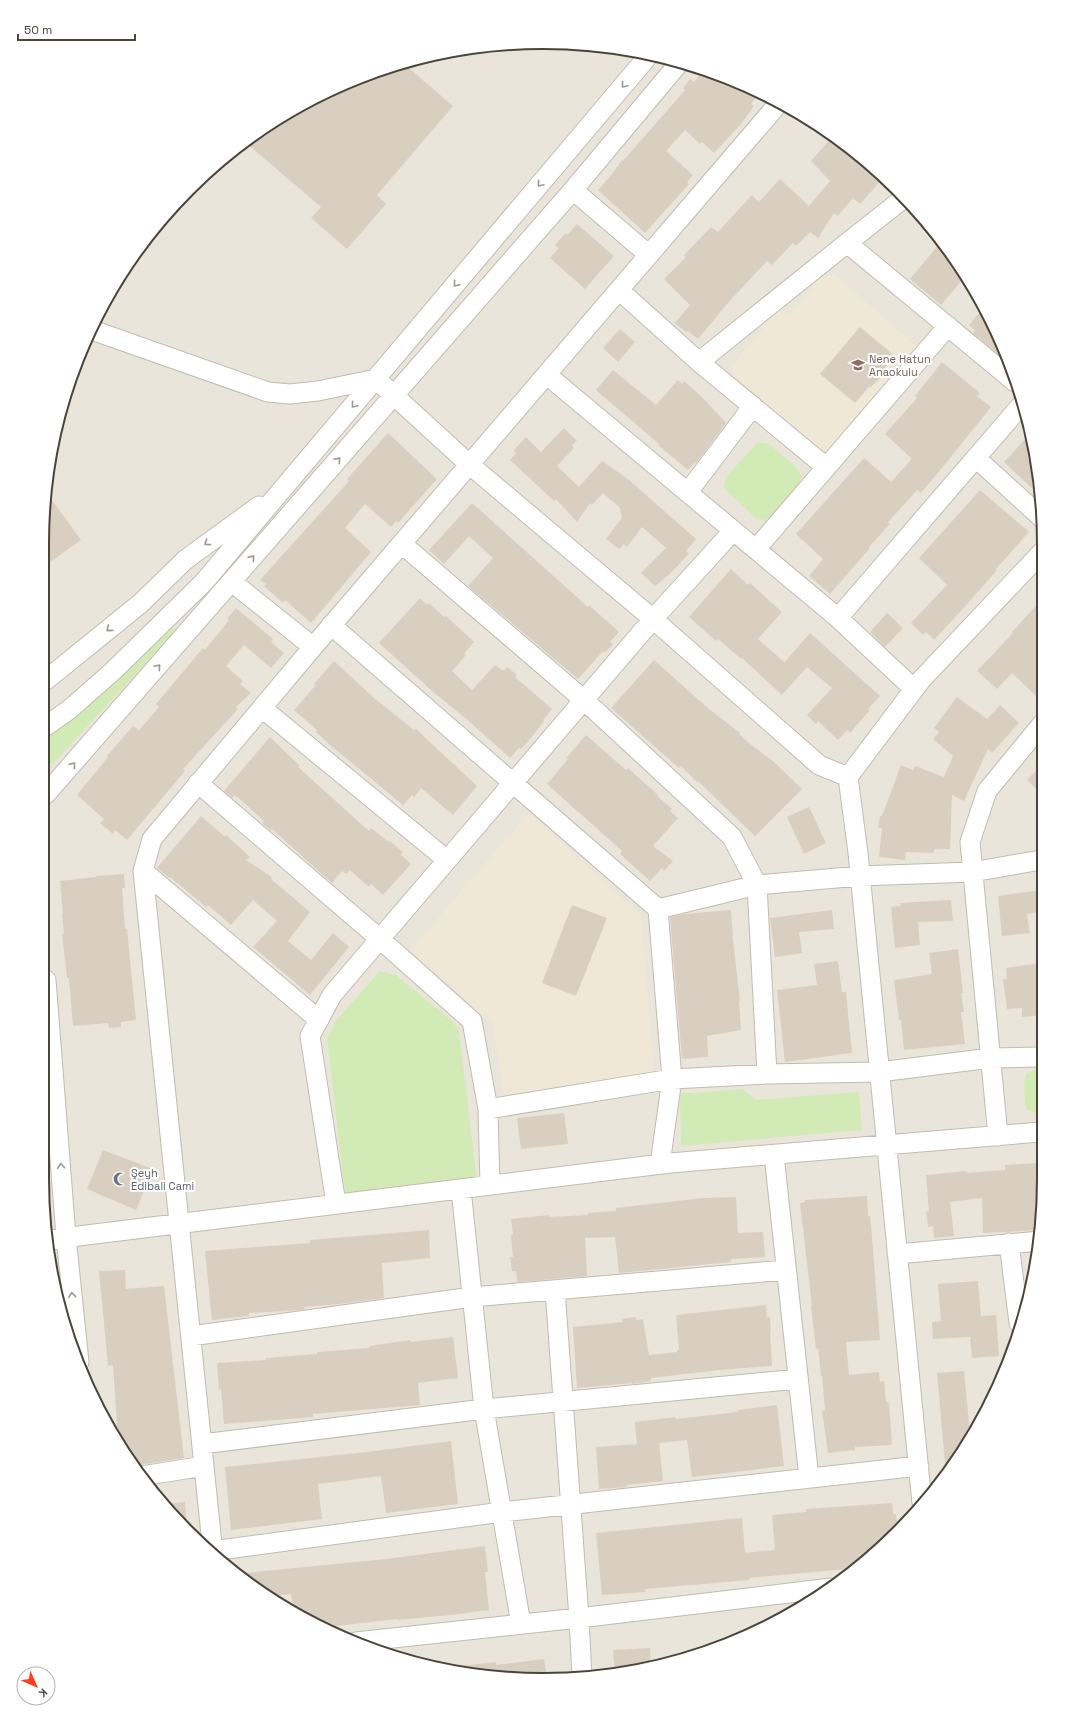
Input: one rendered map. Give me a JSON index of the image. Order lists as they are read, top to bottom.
{
  "places": {
    "school or university": ["Nene Hatun Anaokulu"],
    "mosque": ["Şeyh Edibali Cami"]
  },
  "scale_bar": "50 m",
  "north": "bottom right"
}
